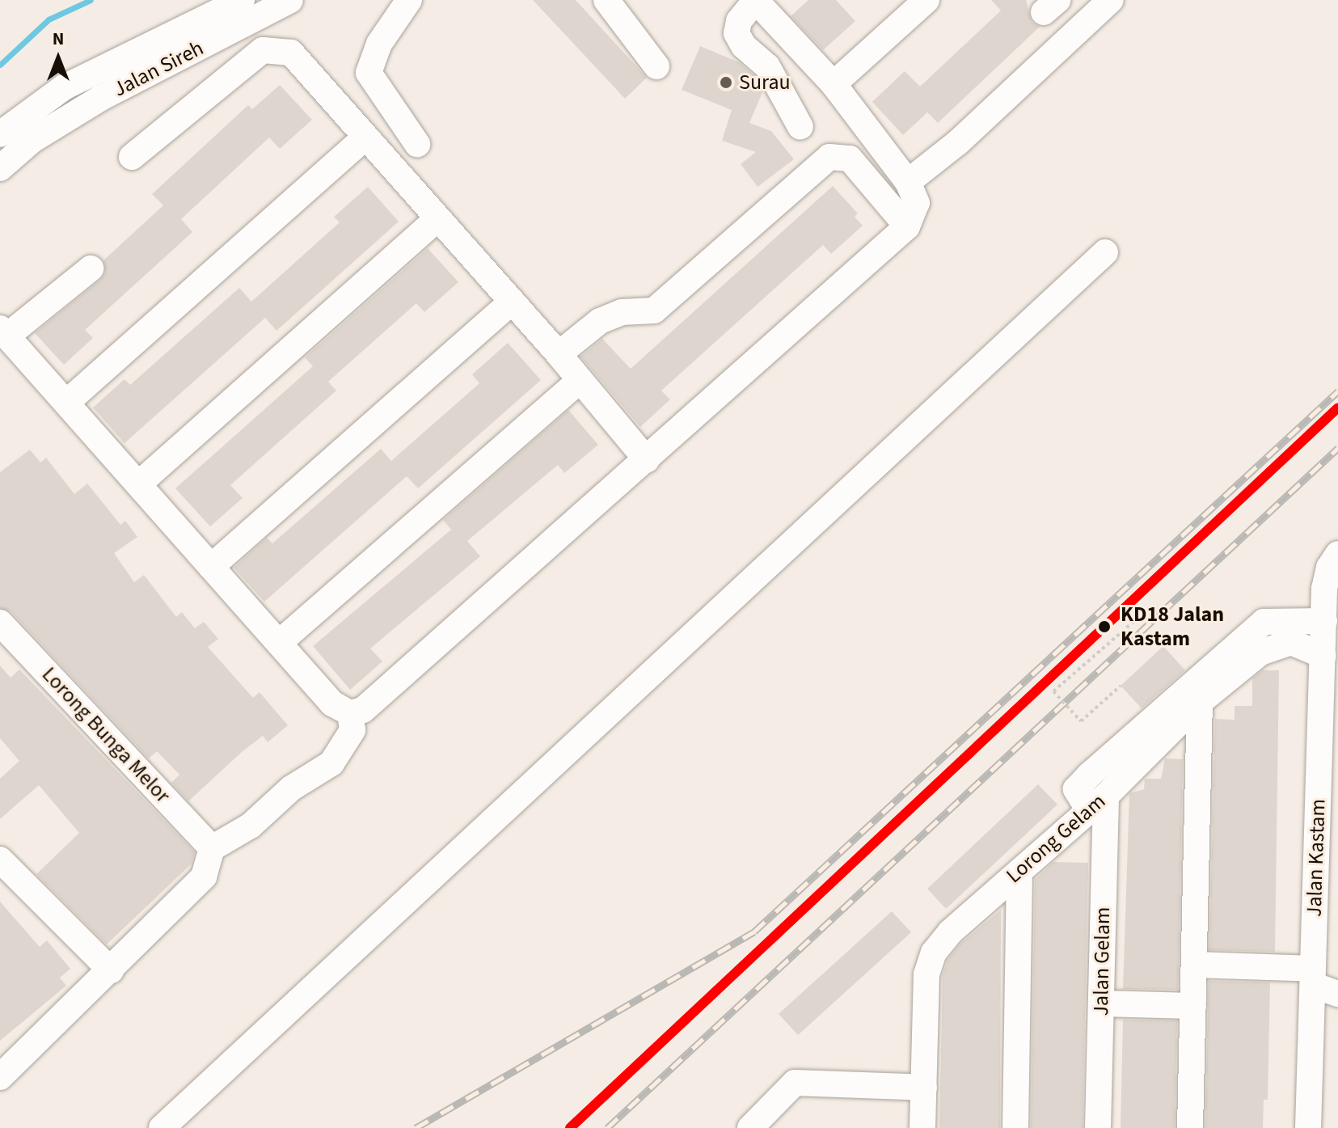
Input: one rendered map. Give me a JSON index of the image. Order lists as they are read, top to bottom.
{
  "streets": {
    "street": [
      "Jalan Sireh",
      "Lorong Bunga Melor",
      "Lorong Gelam",
      "Jalan Kastam",
      "Jalan Gelam"
    ]
  },
  "crossings": [
    ["Lorong Gelam", "Jalan Kastam"],
    ["Lorong Gelam", "Jalan Gelam"],
    ["Jalan Kastam", "Jalan Gelam"]
  ],
  "places": ["Surau", "KD18 Jalan Kastam"],
  "north": "top"
}
